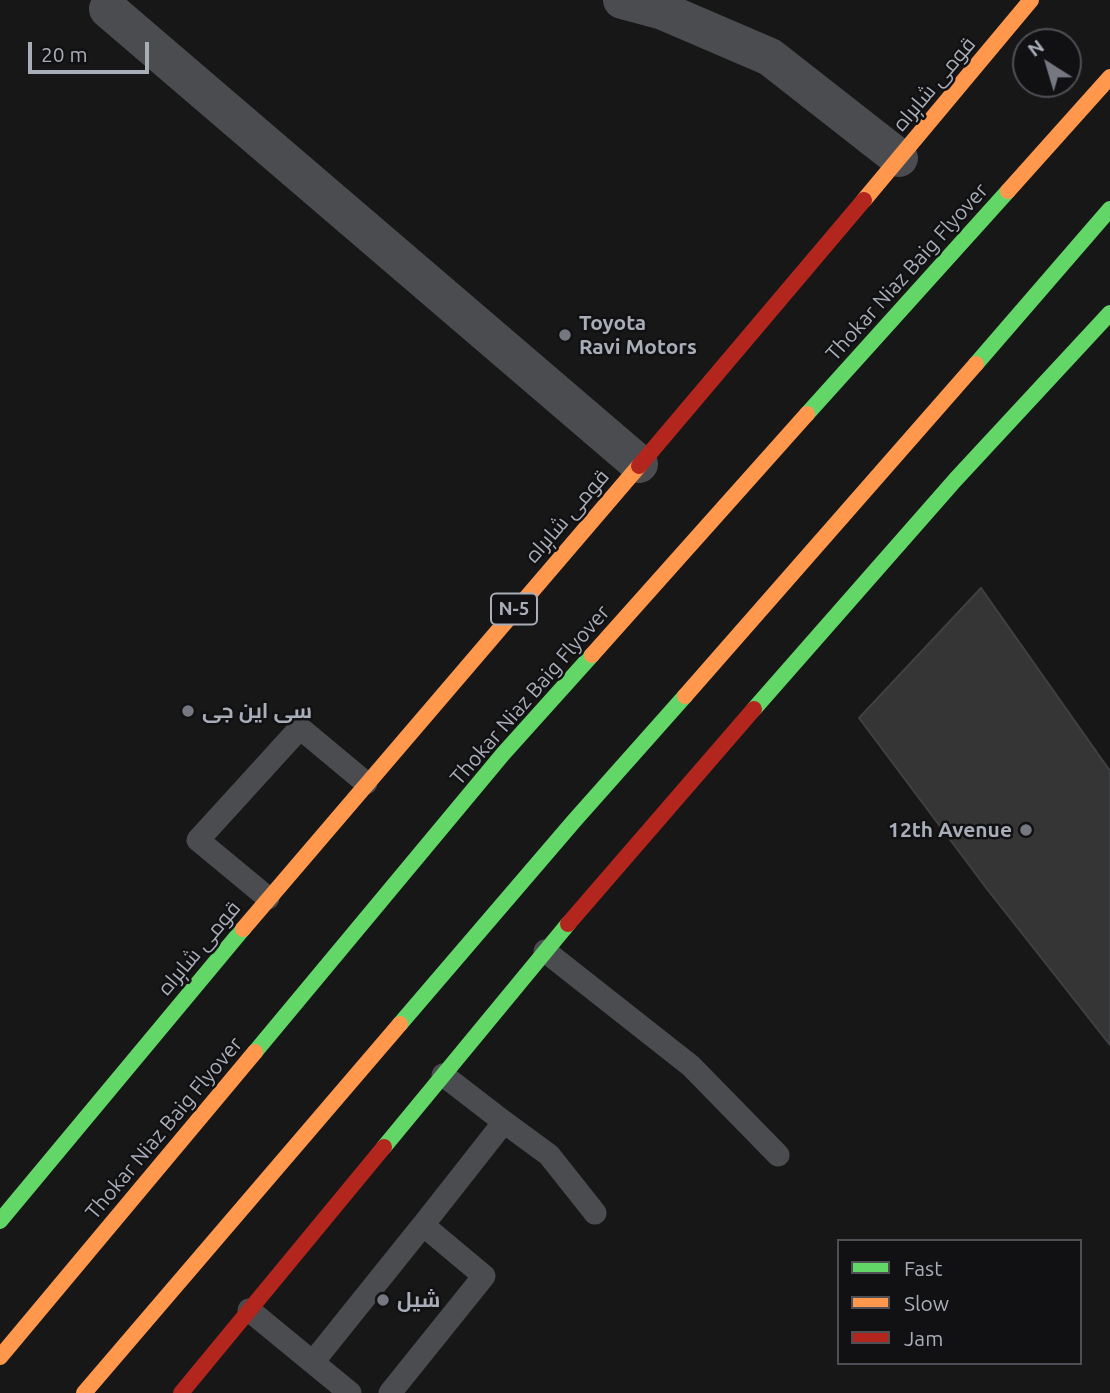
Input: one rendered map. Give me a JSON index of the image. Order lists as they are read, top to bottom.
{
  "streets": {
    "highway": ["قومی شاہراہ", "Thokar Niaz Baig Flyover", "N-5"]
  },
  "places": [
    "Toyota Ravi Motors",
    "سی این جی",
    "12th Avenue",
    "شیل"
  ],
  "legend": ["Fast", "Slow", "Jam"],
  "scale_bar": "20 m",
  "north": "top left"
}
